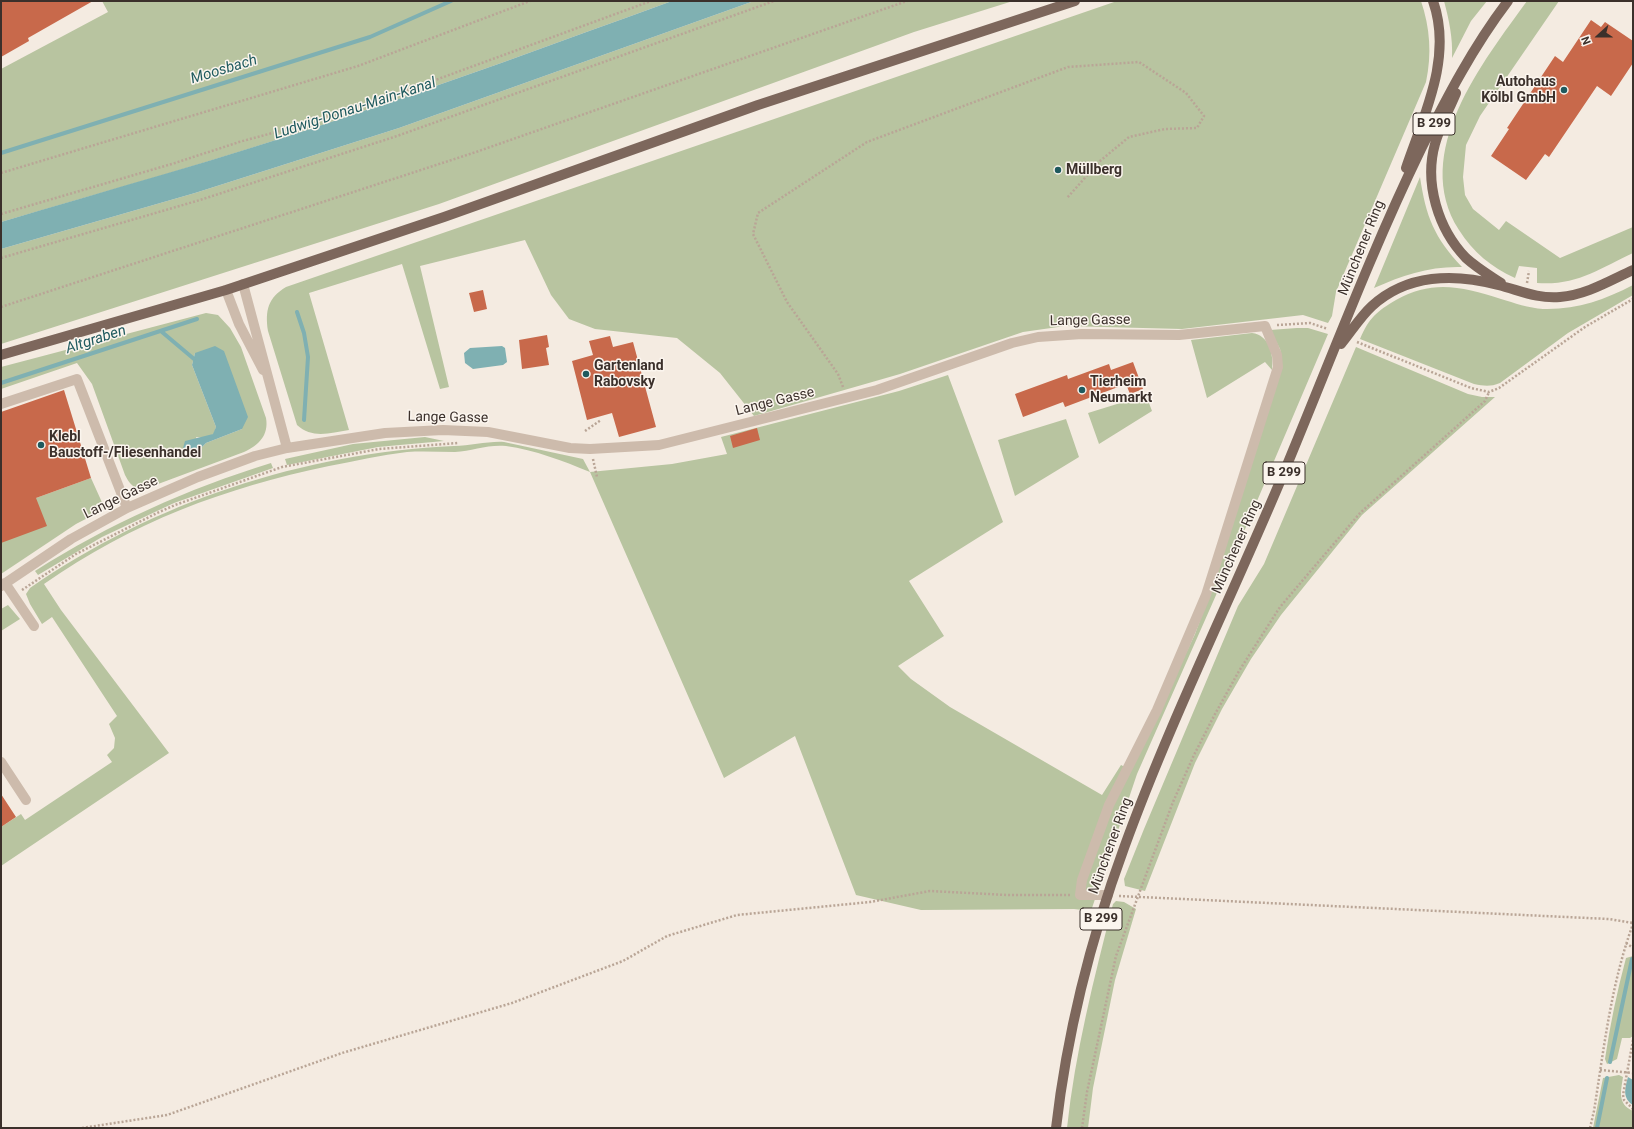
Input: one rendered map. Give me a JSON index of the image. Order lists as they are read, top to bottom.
{
  "streets": {
    "main road": ["B 299", "Münchener Ring"],
    "street": ["Lange Gasse"]
  },
  "water": ["Moosbach", "Ludwig-Donau-Main-Kanal", "Altgraben"],
  "places": [
    "Autohaus Kölbl GmbH",
    "Müllberg",
    "Gartenland Rabovsky",
    "Tierheim Neumarkt",
    "Klebl Baustoff-/Fliesenhandel"
  ],
  "north": "left"
}
